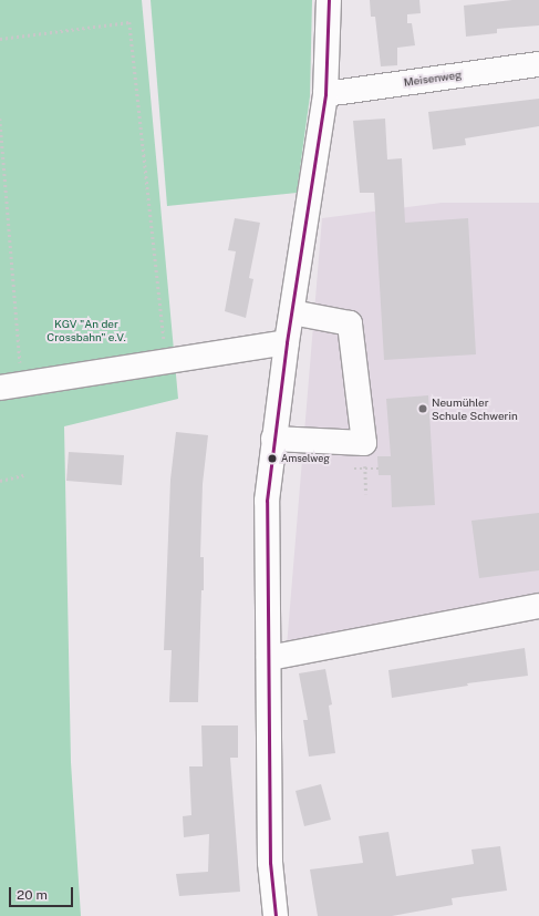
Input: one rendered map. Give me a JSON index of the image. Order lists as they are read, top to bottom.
{
  "streets": {
    "street": ["Meisenweg"]
  },
  "parks": ["KGV \"An der Crossbahn\" e.V."],
  "places": ["Neumühler Schule Schwerin", "Amselweg"],
  "scale_bar": "20 m"
}
